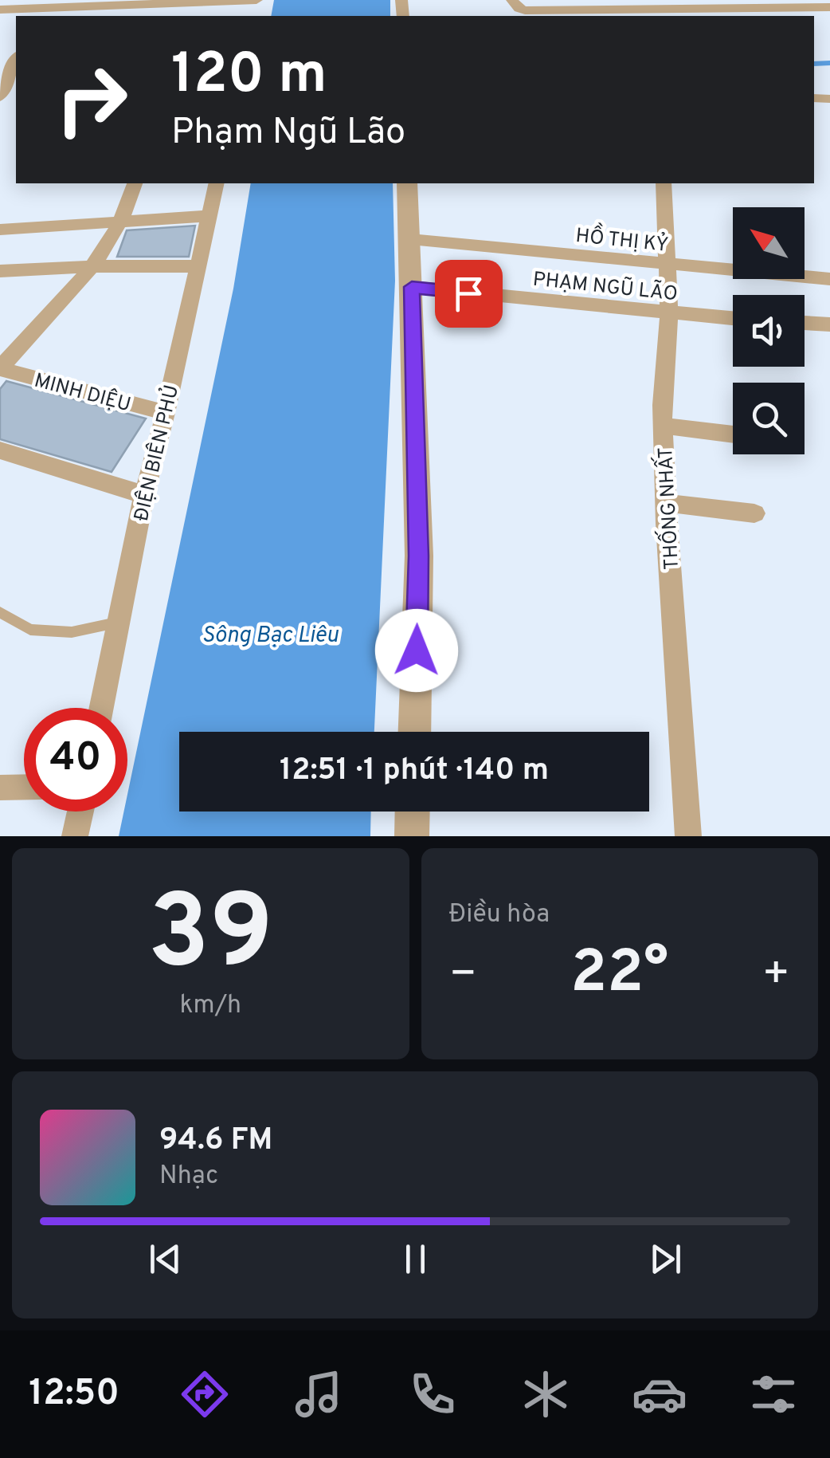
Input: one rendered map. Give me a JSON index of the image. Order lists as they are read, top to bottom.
{
  "streets": {
    "street": [
      "HỒ THỊ KỶ",
      "PHẠM NGŨ LÃO",
      "MINH DIỆU",
      "ĐIỆN BIÊN PHỦ",
      "THỐNG NHẤT"
    ]
  },
  "crossings": [
    ["HỒ THỊ KỶ", "THỐNG NHẤT"],
    ["PHẠM NGŨ LÃO", "THỐNG NHẤT"],
    ["MINH DIỆU", "ĐIỆN BIÊN PHỦ"]
  ],
  "water": ["Sông Bạc Liêu"],
  "north": "top left",
  "page": {
    "turn": ["120 m", "Phạm Ngũ Lão"],
    "limit": "40",
    "trip": "12:51 · 1 phút · 140 m",
    "tile": [
      ["39", "km/h"],
      "Điều hòa"
    ],
    "heat": ["−", "22°", "+"],
    "song": ["94.6 FM", "Nhạc"],
    "tabs": "12:50"
  }
}
